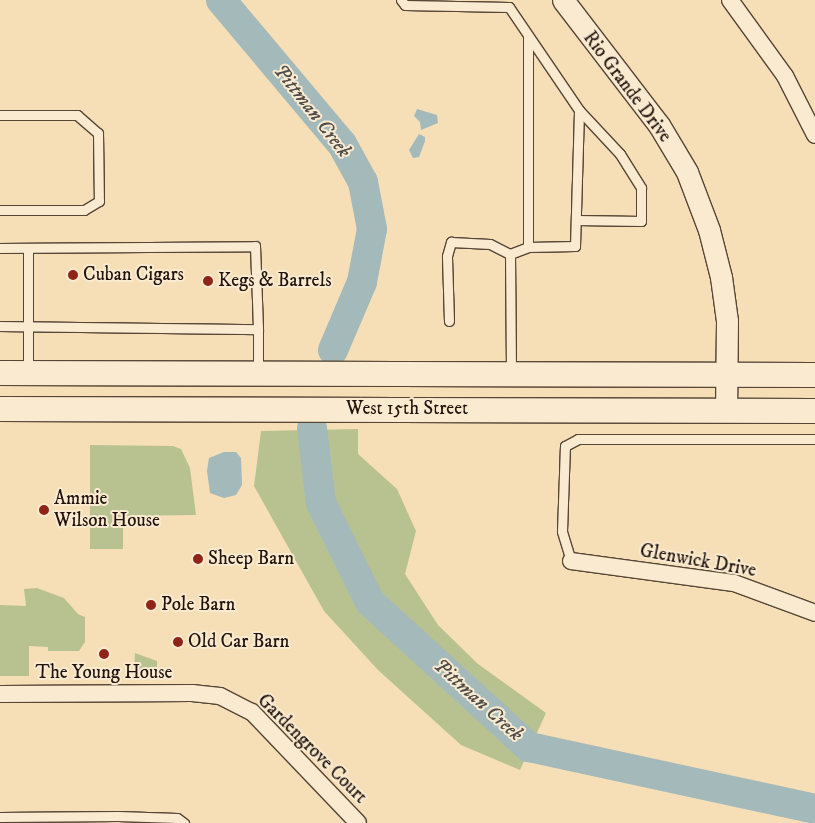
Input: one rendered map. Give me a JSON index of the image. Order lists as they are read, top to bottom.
{
  "streets": {
    "main road": ["West 15th Street"],
    "street": ["Rio Grande Drive", "Glenwick Drive", "Gardengrove Court"]
  },
  "crossings": [
    ["Rio Grande Drive", "West 15th Street"]
  ],
  "water": ["Pittman Creek"],
  "places": [
    "Cuban Cigars",
    "Kegs & Barrels",
    "Ammie Wilson House",
    "Sheep Barn",
    "Pole Barn",
    "Old Car Barn",
    "The Young House"
  ]
}
